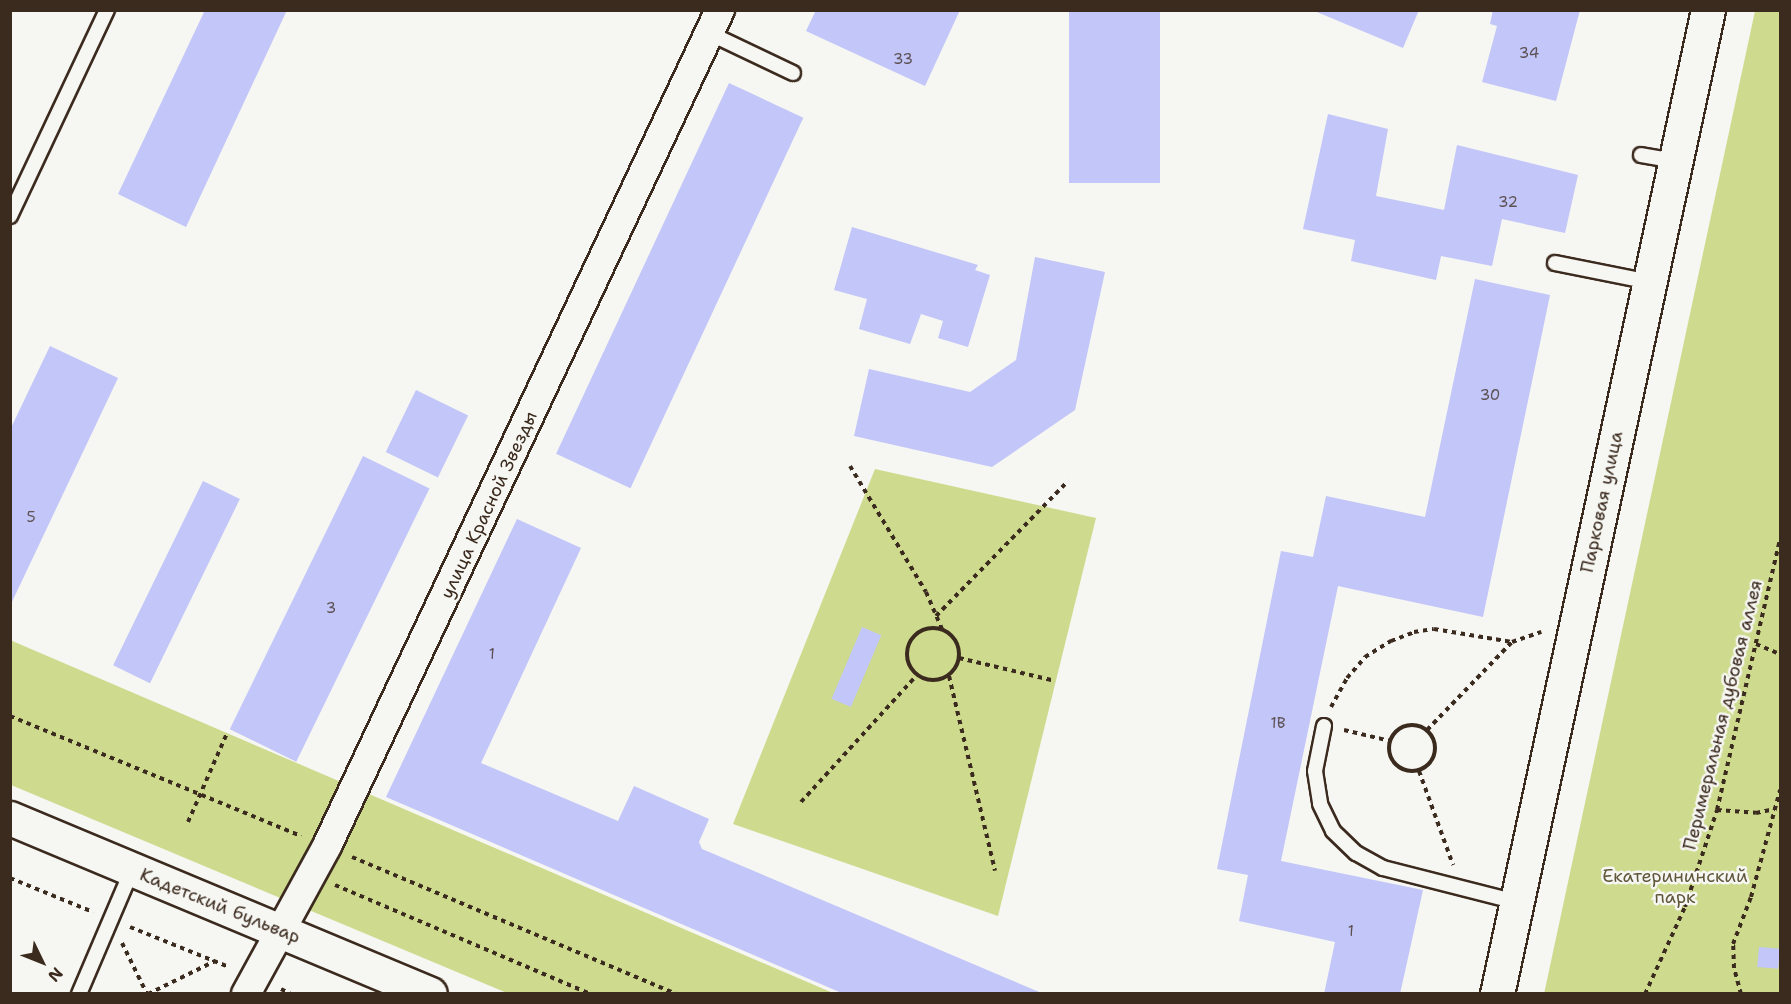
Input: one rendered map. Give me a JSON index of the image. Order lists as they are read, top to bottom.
{
  "streets": {
    "main road": ["Парковая улица", "Кадетский бульвар"],
    "street": ["улица Красной Звезды"],
    "path": ["Перимеральная дубовая аллея"]
  },
  "crossings": [
    ["улица Красной Звезды", "Кадетский бульвар"]
  ],
  "parks": ["Екатерининский парк"],
  "house_numbers": [
    "34",
    "33",
    "32",
    "30",
    "5",
    "3",
    "1",
    "1В",
    "1"
  ],
  "north": "bottom right"
}
